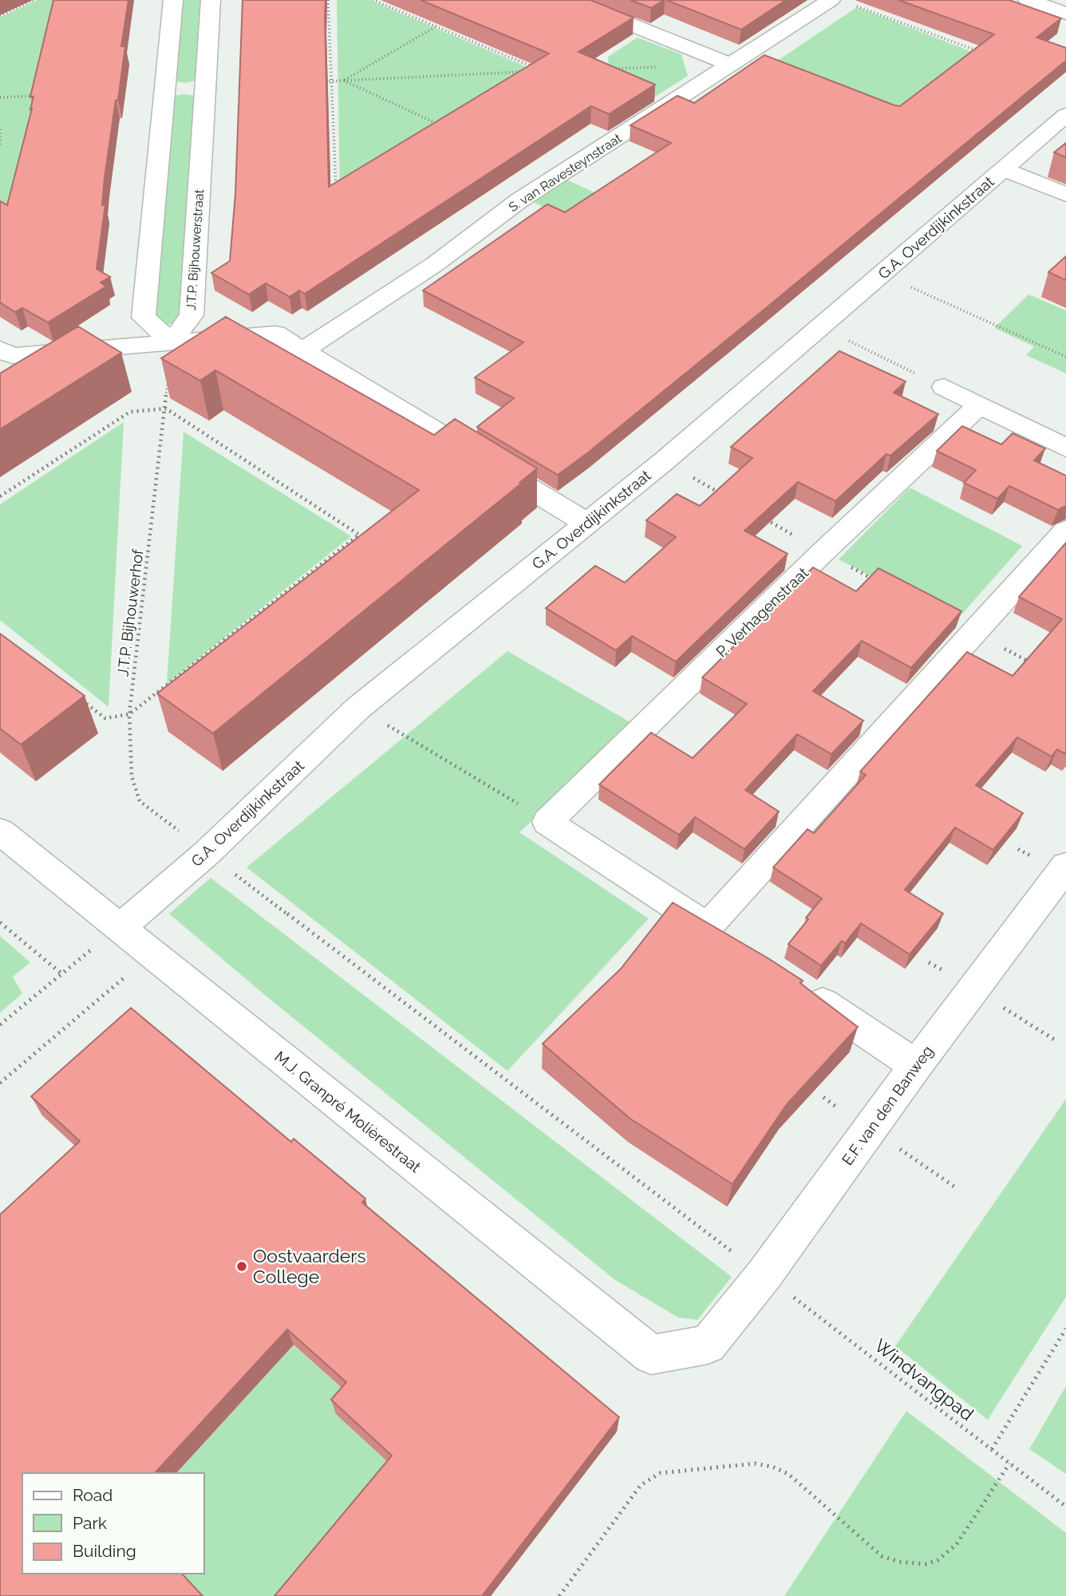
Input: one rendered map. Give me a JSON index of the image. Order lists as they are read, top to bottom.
{
  "streets": {
    "street": [
      "S. van Ravesteynstraat",
      "G.A. Overdijkinkstraat",
      "J.T.P. Bijhouwerstraat",
      "P. Verhagenstraat",
      "E.F. van den Banweg",
      "M.J. Granpré Molièrestraat"
    ],
    "path": ["J.T.P. Bijhouwerhof", "Windvangpad"]
  },
  "crossings": [
    ["G.A. Overdijkinkstraat", "J.T.P. Bijhouwerhof"],
    ["G.A. Overdijkinkstraat", "M.J. Granpré Molièrestraat"],
    ["G.A. Overdijkinkstraat", "Windvangpad"],
    ["J.T.P. Bijhouwerstraat", "J.T.P. Bijhouwerhof"],
    ["J.T.P. Bijhouwerhof", "Windvangpad"],
    ["E.F. van den Banweg", "M.J. Granpré Molièrestraat"],
    ["E.F. van den Banweg", "Windvangpad"]
  ],
  "places": ["Oostvaarders College"],
  "legend": ["Road", "Park", "Building"]
}
